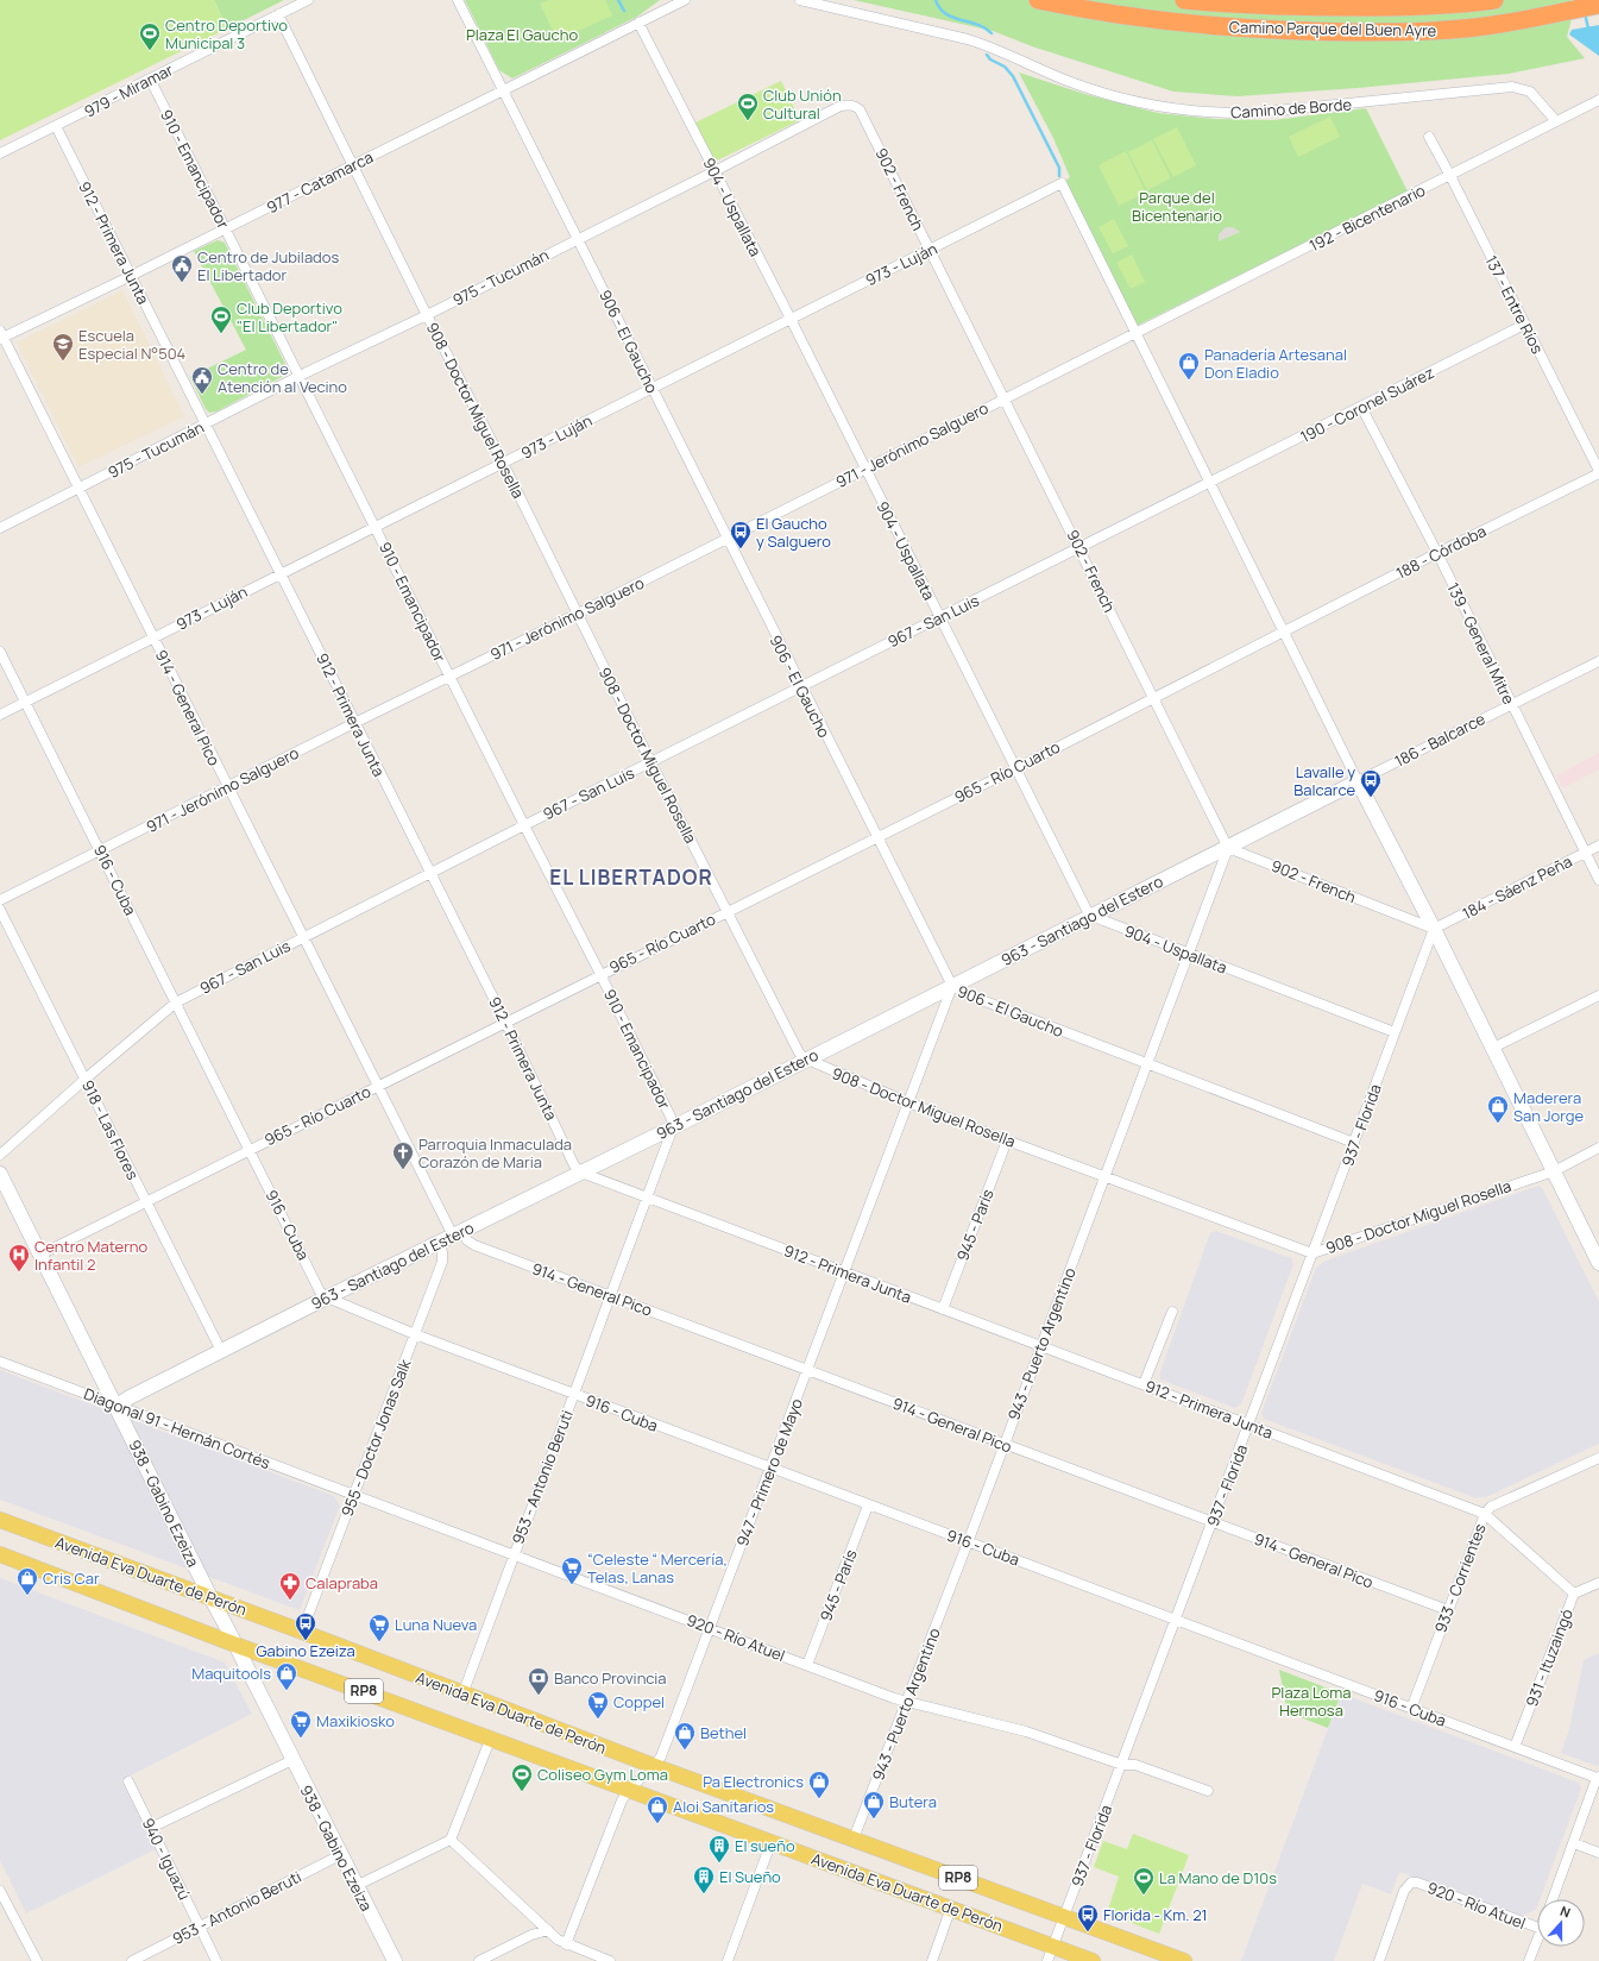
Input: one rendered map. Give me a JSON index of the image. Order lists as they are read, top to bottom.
{
  "streets": {
    "highway": ["Camino Parque del Buen Ayre"],
    "main road": ["Avenida Eva Duarte de Perón", "RP8"],
    "street": [
      "979 - Miramar",
      "Camino de Borde",
      "910 - Emancipador",
      "977 - Catamarca",
      "902 - French",
      "904 - Uspallata",
      "192 - Bicentenario",
      "912 - Primera Junta",
      "973 - Luján",
      "975 - Tucumán",
      "137 - Entre Ríos",
      "906 - El Gaucho",
      "190 - Coronel Suárez",
      "908 - Doctor Miguel Rosella",
      "971 - Jerónimo Salguero",
      "188 - Córdoba",
      "967 - San Luis",
      "139 - General Mitre",
      "914 - General Pico",
      "186 - Balcarce",
      "965 - Río Cuarto",
      "916 - Cuba",
      "184 - Sáenz Peña",
      "963 - Santiago del Estero",
      "937 - Florida",
      "918 - Las Flores",
      "945 - París",
      "943 - Puerto Argentino",
      "Diagonal 91 - Hernán Cortés",
      "955 - Doctor Jonas Salk",
      "947 - Primero de Mayo",
      "953 - Antonio Beruti",
      "938 - Gabino Ezeiza",
      "933 - Corrientes",
      "920 - Río Atuel",
      "931 - Ituzaingó",
      "940 - Iguazú"
    ]
  },
  "crossings": [
    ["979 - Miramar", "910 - Emancipador"],
    ["979 - Miramar", "912 - Primera Junta"],
    ["979 - Miramar", "908 - Doctor Miguel Rosella"],
    ["Camino de Borde", "192 - Bicentenario"],
    ["910 - Emancipador", "977 - Catamarca"],
    ["910 - Emancipador", "973 - Luján"],
    ["910 - Emancipador", "975 - Tucumán"],
    ["910 - Emancipador", "971 - Jerónimo Salguero"],
    ["910 - Emancipador", "967 - San Luis"],
    ["910 - Emancipador", "965 - Río Cuarto"],
    ["910 - Emancipador", "963 - Santiago del Estero"],
    ["910 - Emancipador", "953 - Antonio Beruti"],
    ["977 - Catamarca", "904 - Uspallata"],
    ["977 - Catamarca", "912 - Primera Junta"],
    ["977 - Catamarca", "906 - El Gaucho"],
    ["977 - Catamarca", "908 - Doctor Miguel Rosella"],
    ["977 - Catamarca", "914 - General Pico"],
    ["902 - French", "973 - Luján"],
    ["902 - French", "975 - Tucumán"],
    ["902 - French", "971 - Jerónimo Salguero"],
    ["902 - French", "967 - San Luis"],
    ["902 - French", "965 - Río Cuarto"],
    ["902 - French", "184 - Sáenz Peña"],
    ["902 - French", "963 - Santiago del Estero"],
    ["902 - French", "937 - Florida"],
    ["902 - French", "943 - Puerto Argentino"],
    ["904 - Uspallata", "973 - Luján"],
    ["904 - Uspallata", "975 - Tucumán"],
    ["904 - Uspallata", "971 - Jerónimo Salguero"],
    ["904 - Uspallata", "967 - San Luis"],
    ["904 - Uspallata", "965 - Río Cuarto"],
    ["904 - Uspallata", "963 - Santiago del Estero"],
    ["904 - Uspallata", "937 - Florida"],
    ["904 - Uspallata", "943 - Puerto Argentino"],
    ["192 - Bicentenario", "973 - Luján"],
    ["192 - Bicentenario", "137 - Entre Ríos"],
    ["192 - Bicentenario", "971 - Jerónimo Salguero"],
    ["912 - Primera Junta", "973 - Luján"],
    ["912 - Primera Junta", "975 - Tucumán"],
    ["912 - Primera Junta", "971 - Jerónimo Salguero"],
    ["912 - Primera Junta", "967 - San Luis"],
    ["912 - Primera Junta", "965 - Río Cuarto"],
    ["912 - Primera Junta", "963 - Santiago del Estero"],
    ["912 - Primera Junta", "937 - Florida"],
    ["912 - Primera Junta", "945 - París"],
    ["912 - Primera Junta", "943 - Puerto Argentino"],
    ["912 - Primera Junta", "947 - Primero de Mayo"],
    ["912 - Primera Junta", "953 - Antonio Beruti"],
    ["912 - Primera Junta", "933 - Corrientes"],
    ["912 - Primera Junta", "931 - Ituzaingó"],
    ["973 - Luján", "906 - El Gaucho"],
    ["973 - Luján", "908 - Doctor Miguel Rosella"],
    ["973 - Luján", "971 - Jerónimo Salguero"],
    ["973 - Luján", "914 - General Pico"],
    ["973 - Luján", "916 - Cuba"],
    ["975 - Tucumán", "906 - El Gaucho"],
    ["975 - Tucumán", "908 - Doctor Miguel Rosella"],
    ["975 - Tucumán", "914 - General Pico"],
    ["137 - Entre Ríos", "190 - Coronel Suárez"],
    ["137 - Entre Ríos", "188 - Córdoba"],
    ["906 - El Gaucho", "971 - Jerónimo Salguero"],
    ["906 - El Gaucho", "967 - San Luis"],
    ["906 - El Gaucho", "965 - Río Cuarto"],
    ["906 - El Gaucho", "963 - Santiago del Estero"],
    ["906 - El Gaucho", "937 - Florida"],
    ["906 - El Gaucho", "943 - Puerto Argentino"],
    ["906 - El Gaucho", "947 - Primero de Mayo"],
    ["190 - Coronel Suárez", "967 - San Luis"],
    ["190 - Coronel Suárez", "139 - General Mitre"],
    ["908 - Doctor Miguel Rosella", "971 - Jerónimo Salguero"],
    ["908 - Doctor Miguel Rosella", "967 - San Luis"],
    ["908 - Doctor Miguel Rosella", "965 - Río Cuarto"],
    ["908 - Doctor Miguel Rosella", "963 - Santiago del Estero"],
    ["908 - Doctor Miguel Rosella", "937 - Florida"],
    ["908 - Doctor Miguel Rosella", "945 - París"],
    ["908 - Doctor Miguel Rosella", "943 - Puerto Argentino"],
    ["908 - Doctor Miguel Rosella", "947 - Primero de Mayo"],
    ["971 - Jerónimo Salguero", "914 - General Pico"],
    ["971 - Jerónimo Salguero", "916 - Cuba"],
    ["188 - Córdoba", "139 - General Mitre"],
    ["188 - Córdoba", "965 - Río Cuarto"],
    ["967 - San Luis", "914 - General Pico"],
    ["967 - San Luis", "916 - Cuba"],
    ["967 - San Luis", "918 - Las Flores"],
    ["139 - General Mitre", "186 - Balcarce"],
    ["139 - General Mitre", "184 - Sáenz Peña"],
    ["914 - General Pico", "965 - Río Cuarto"],
    ["914 - General Pico", "963 - Santiago del Estero"],
    ["914 - General Pico", "937 - Florida"],
    ["914 - General Pico", "943 - Puerto Argentino"],
    ["914 - General Pico", "947 - Primero de Mayo"],
    ["914 - General Pico", "953 - Antonio Beruti"],
    ["914 - General Pico", "933 - Corrientes"],
    ["186 - Balcarce", "963 - Santiago del Estero"],
    ["965 - Río Cuarto", "916 - Cuba"],
    ["965 - Río Cuarto", "918 - Las Flores"],
    ["965 - Río Cuarto", "938 - Gabino Ezeiza"],
    ["916 - Cuba", "963 - Santiago del Estero"],
    ["916 - Cuba", "937 - Florida"],
    ["916 - Cuba", "945 - París"],
    ["916 - Cuba", "943 - Puerto Argentino"],
    ["916 - Cuba", "955 - Doctor Jonas Salk"],
    ["916 - Cuba", "947 - Primero de Mayo"],
    ["916 - Cuba", "953 - Antonio Beruti"],
    ["916 - Cuba", "933 - Corrientes"],
    ["916 - Cuba", "931 - Ituzaingó"],
    ["184 - Sáenz Peña", "937 - Florida"],
    ["963 - Santiago del Estero", "918 - Las Flores"],
    ["963 - Santiago del Estero", "943 - Puerto Argentino"],
    ["963 - Santiago del Estero", "Diagonal 91 - Hernán Cortés"],
    ["963 - Santiago del Estero", "955 - Doctor Jonas Salk"],
    ["963 - Santiago del Estero", "947 - Primero de Mayo"],
    ["963 - Santiago del Estero", "953 - Antonio Beruti"],
    ["963 - Santiago del Estero", "938 - Gabino Ezeiza"],
    ["937 - Florida", "Avenida Eva Duarte de Perón"],
    ["937 - Florida", "920 - Río Atuel"],
    ["945 - París", "920 - Río Atuel"],
    ["943 - Puerto Argentino", "Avenida Eva Duarte de Perón"],
    ["943 - Puerto Argentino", "920 - Río Atuel"],
    ["Diagonal 91 - Hernán Cortés", "955 - Doctor Jonas Salk"],
    ["Diagonal 91 - Hernán Cortés", "938 - Gabino Ezeiza"],
    ["Diagonal 91 - Hernán Cortés", "920 - Río Atuel"],
    ["955 - Doctor Jonas Salk", "Avenida Eva Duarte de Perón"],
    ["955 - Doctor Jonas Salk", "920 - Río Atuel"],
    ["947 - Primero de Mayo", "Avenida Eva Duarte de Perón"],
    ["947 - Primero de Mayo", "920 - Río Atuel"],
    ["953 - Antonio Beruti", "938 - Gabino Ezeiza"],
    ["953 - Antonio Beruti", "Avenida Eva Duarte de Perón"],
    ["953 - Antonio Beruti", "920 - Río Atuel"],
    ["953 - Antonio Beruti", "940 - Iguazú"],
    ["938 - Gabino Ezeiza", "Avenida Eva Duarte de Perón"]
  ],
  "districts": ["EL LIBERTADOR"],
  "parks": ["Plaza El Gaucho", "Parque del Bicentenario", "Plaza Loma Hermosa"],
  "places": {
    "sports": [
      "Centro Deportivo Municipal 3",
      "Club Unión Cultural",
      "Club Deportivo \"El Libertador\"",
      "Coliseo Gym Loma",
      "La Mano de D10s"
    ],
    "public building": ["Centro de Jubilados El Libertador", "Centro de Atención al Vecino"],
    "school or university": ["Escuela Especial N°504"],
    "shop": [
      "Panadería Artesanal Don Eladio",
      "Maderera San Jorge",
      "Cris Car",
      "Maquitools",
      "Bethel",
      "Pa Electronics",
      "Butera",
      "Aloi Sanitarios"
    ],
    "bus stop": [
      "El Gaucho y Salguero",
      "Lavalle y Balcarce",
      "Gabino Ezeiza",
      "Florida - Km. 21"
    ],
    "church": ["Parroquia Inmaculada Corazón de Maria"],
    "hospital": ["Centro Materno Infantil 2"],
    "supermarket": [
      "“Celeste “ Mercería, Telas, Lanas",
      "Luna Nueva",
      "Coppel",
      "Maxikiosko"
    ],
    "pharmacy": ["Calapraba"],
    "bank": ["Banco Provincia"],
    "building": ["El sueño", "El Sueño"]
  },
  "north": "top"
}
